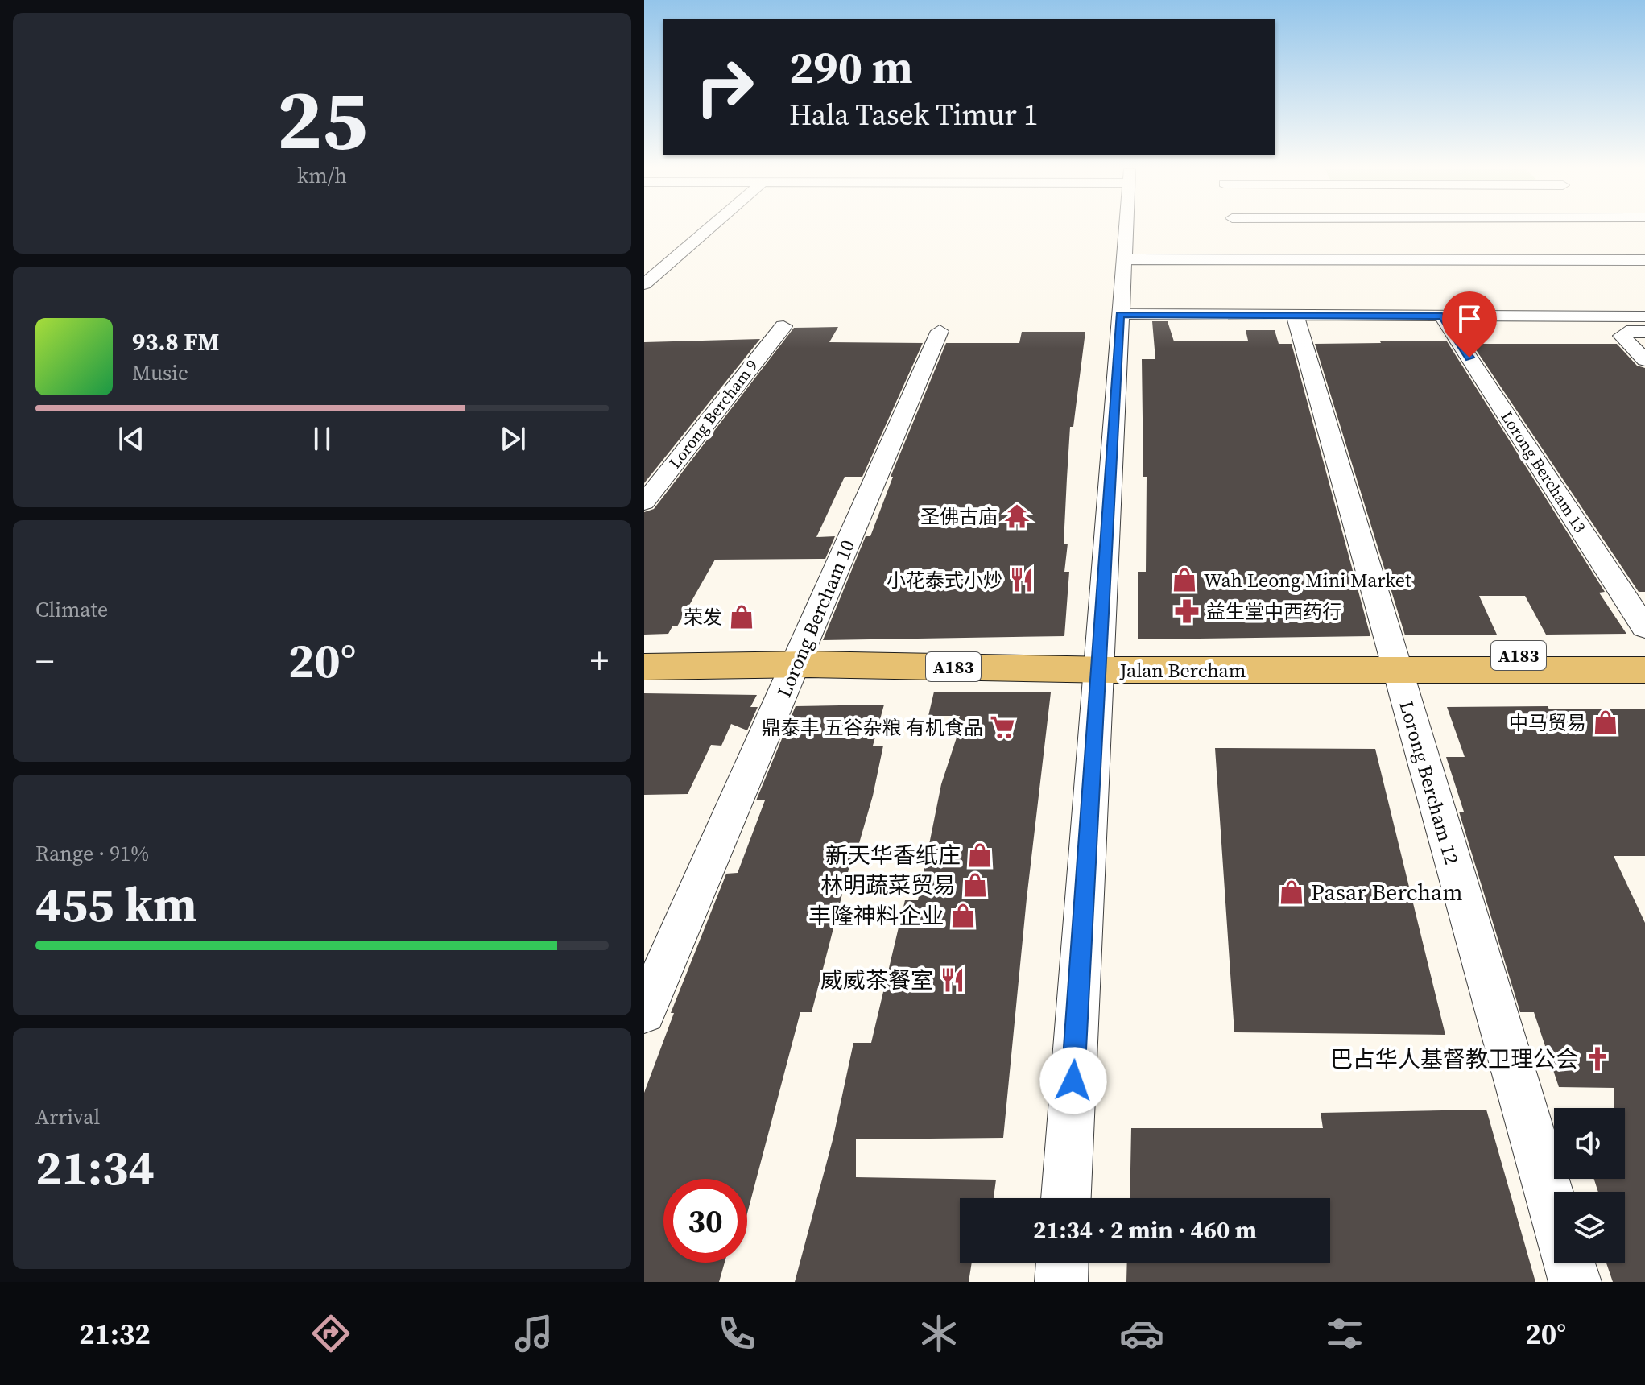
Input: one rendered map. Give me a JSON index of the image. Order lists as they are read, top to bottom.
{
  "streets": {
    "main road": ["A183", "Jalan Bercham"],
    "street": [
      "Lorong Bercham 9",
      "Lorong Bercham 13",
      "Lorong Bercham 10",
      "Lorong Bercham 12"
    ]
  },
  "crossings": [
    ["Lorong Bercham 10", "Jalan Bercham"],
    ["Jalan Bercham", "Lorong Bercham 12"]
  ],
  "places": {
    "temple": ["圣佛古庙"],
    "restaurant": ["小花泰式小炒", "威威茶餐室"],
    "shop": [
      "Wah Leong Mini Market",
      "荣发",
      "中马贸易",
      "新天华香纸庄",
      "林明蔬菜贸易",
      "Pasar Bercham",
      "丰隆神料企业"
    ],
    "pharmacy": ["益生堂中西药行"],
    "supermarket": ["鼎泰丰 五谷杂粮 有机食品"],
    "church": ["巴占华人基督教卫理公会"]
  },
  "page": {
    "tile": [
      ["25", "km/h"],
      "Climate",
      ["Range · 91%", "455 km"],
      ["Arrival", "21:34"]
    ],
    "turn": ["290 m", "Hala Tasek Timur 1"],
    "song": ["93.8 FM", "Music"],
    "heat": ["−", "20°", "+"],
    "limit": "30",
    "trip": "21:34 · 2 min · 460 m",
    "tabs": ["21:32", "20°"]
  }
}
